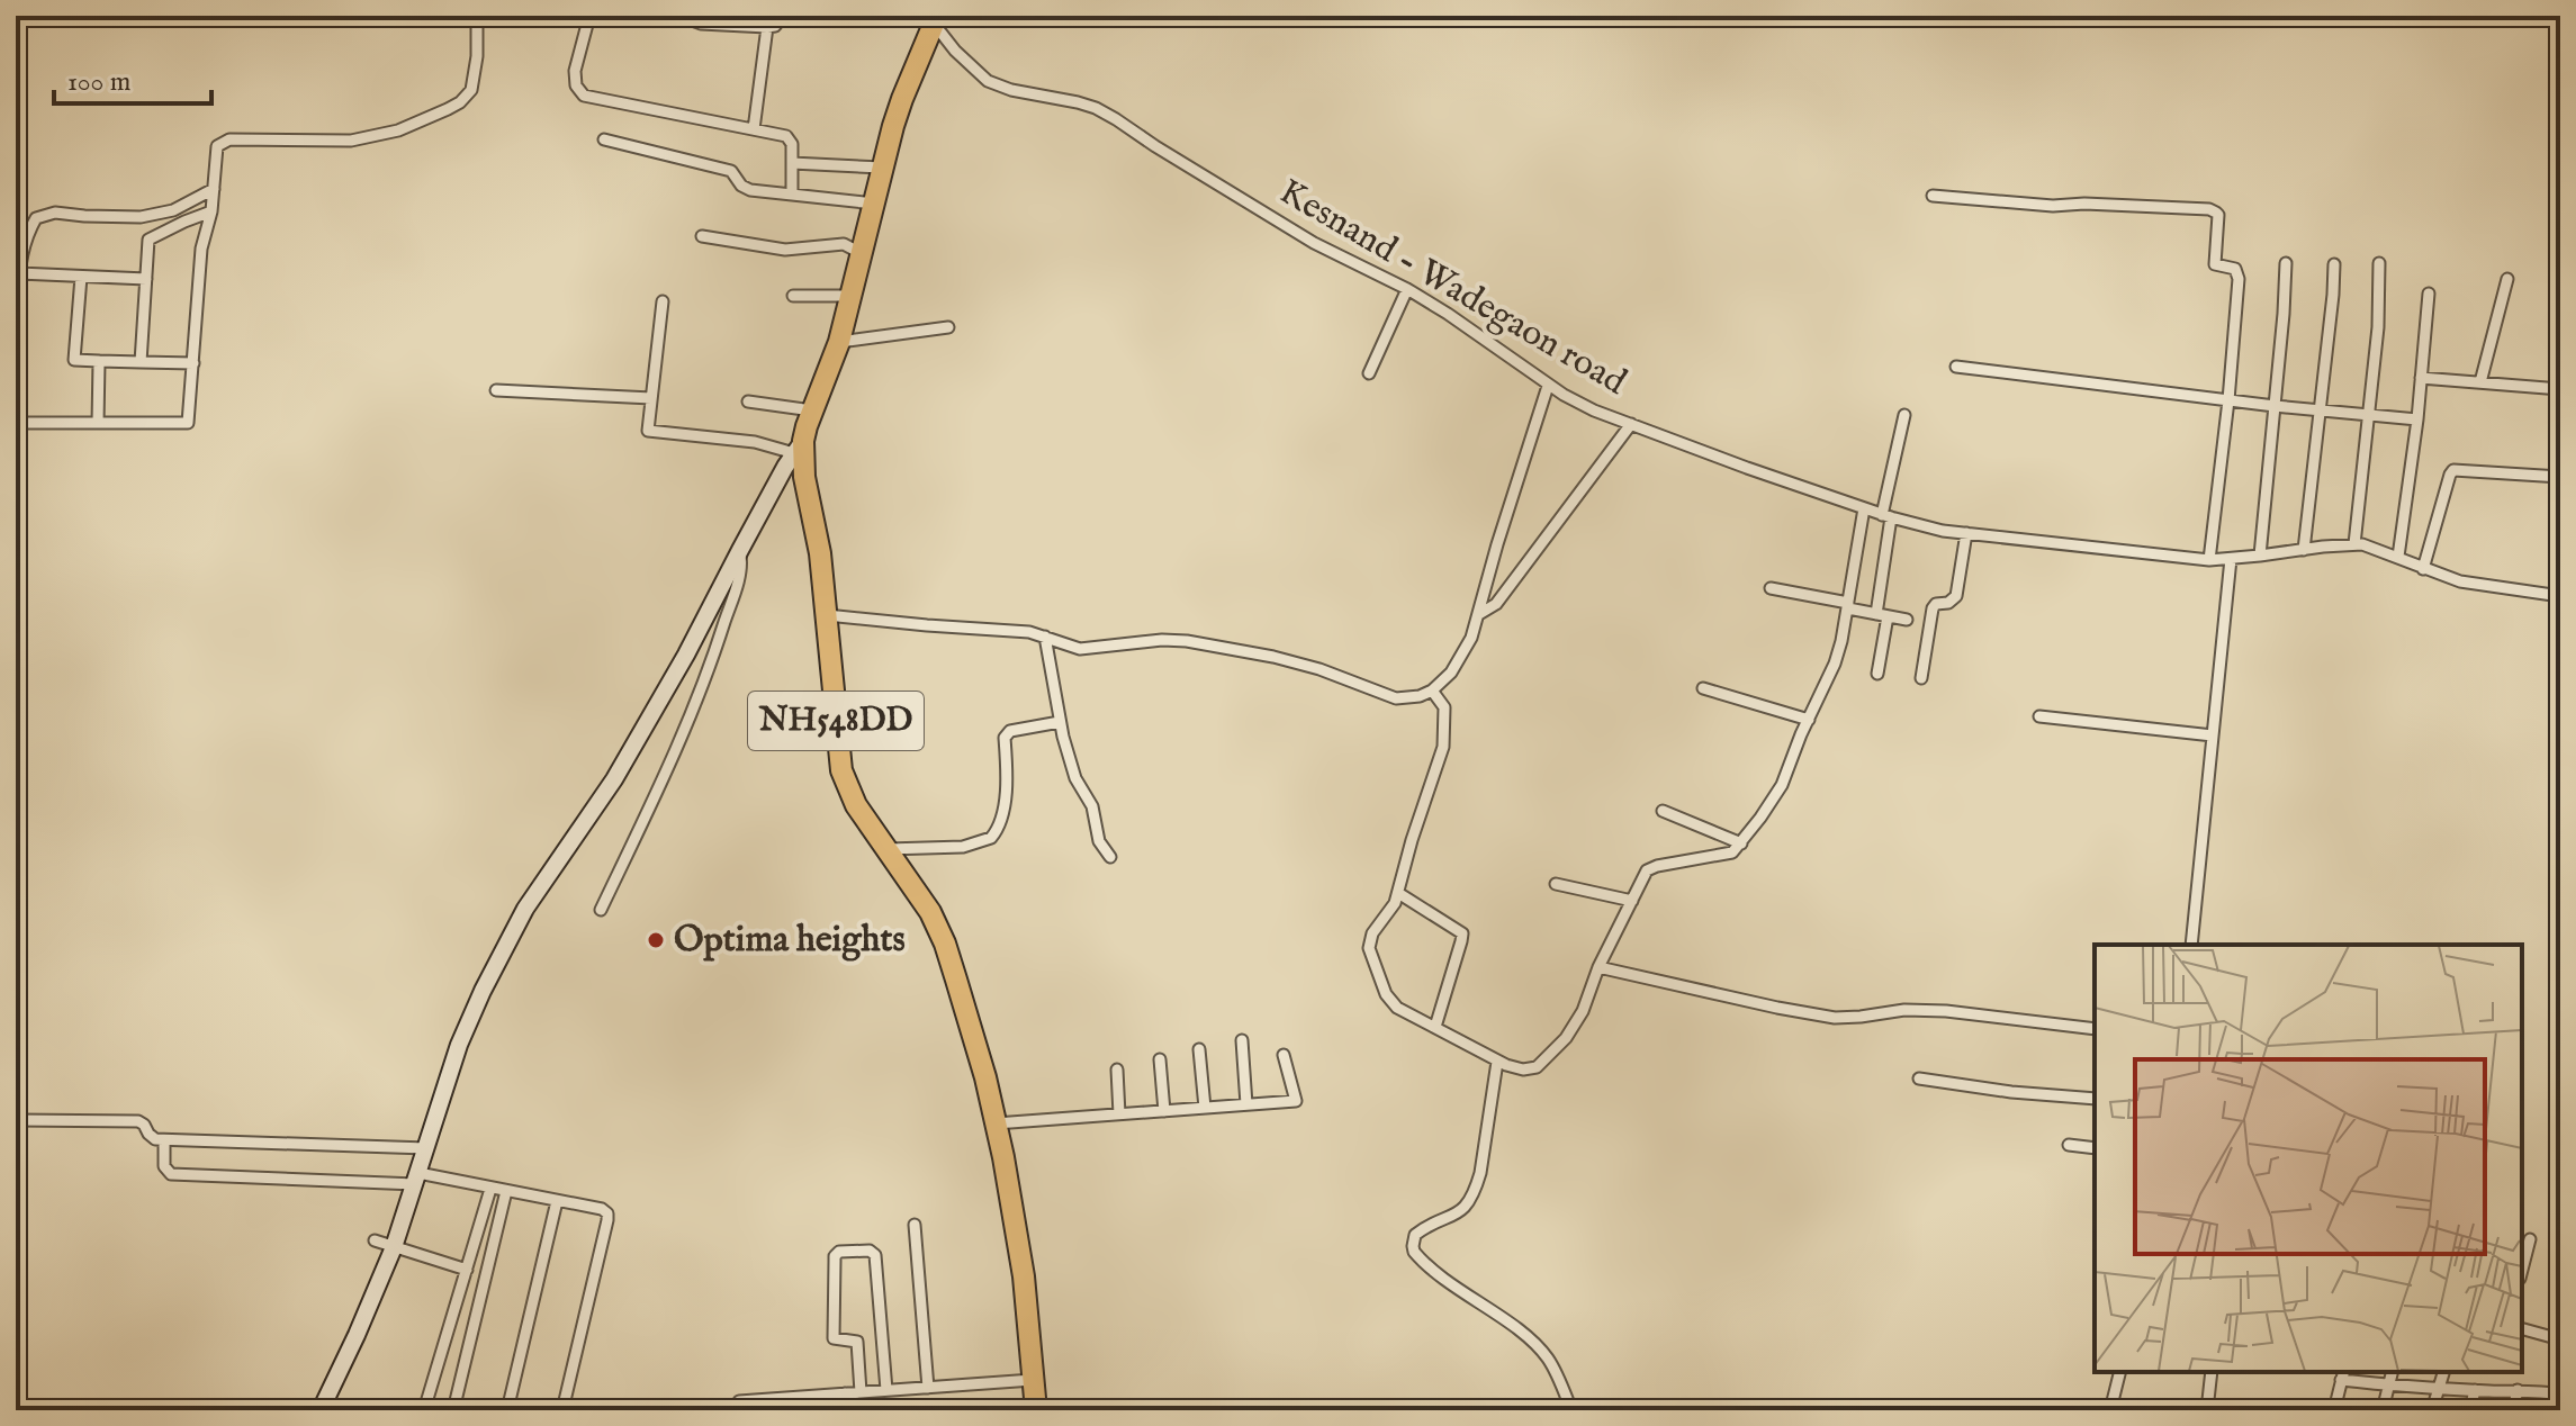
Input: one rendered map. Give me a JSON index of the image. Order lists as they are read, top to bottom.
{
  "streets": {
    "highway": ["NH548DD"],
    "street": ["Kesnand - Wadegaon road"]
  },
  "crossings": [
    ["Kesnand - Wadegaon road", "NH548DD"]
  ],
  "places": ["Optima heights"],
  "scale_bar": "100 m"
}
